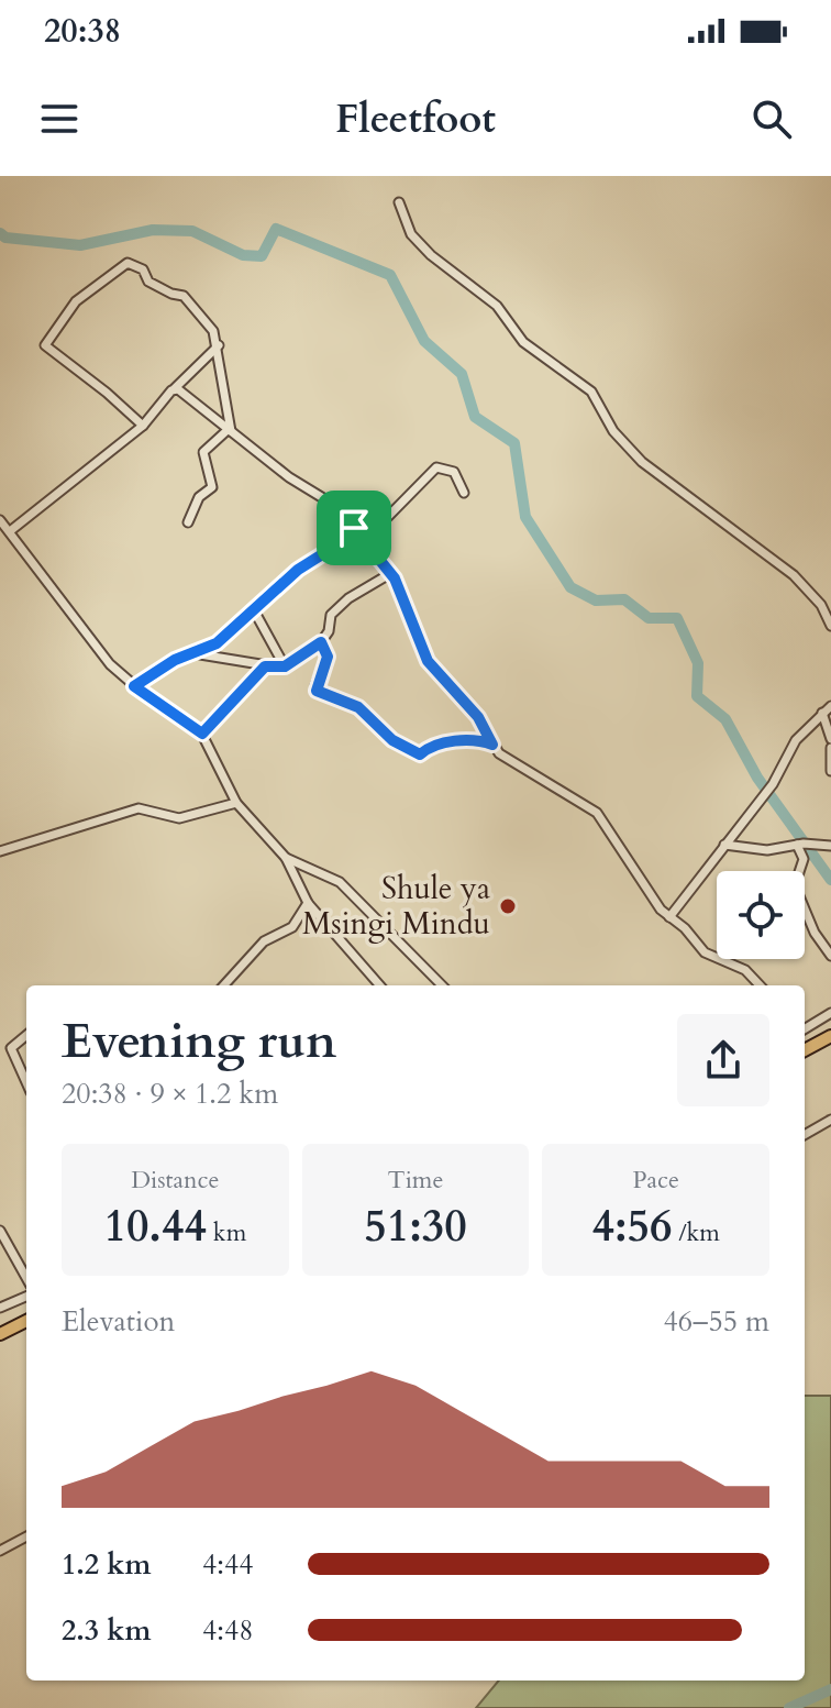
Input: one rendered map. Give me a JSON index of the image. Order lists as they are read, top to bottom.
{
  "places": ["Shule ya Msingi Mindu"],
  "page": {
    "status": "20:38",
    "header": "Fleetfoot",
    "heading": ["Evening run", "20:38 · 9 × 1.2 km"],
    "stats": [
      ["Distance", "10.44 km"],
      ["Time", "51:30"],
      ["Pace", "4:56 /km"]
    ],
    "chart": ["Elevation", "46–55 m"],
    "list": [
      {
        "name": "1.2 km",
        "note": "4:44"
      },
      {
        "name": "2.3 km",
        "note": "4:48"
      }
    ]
  }
}
